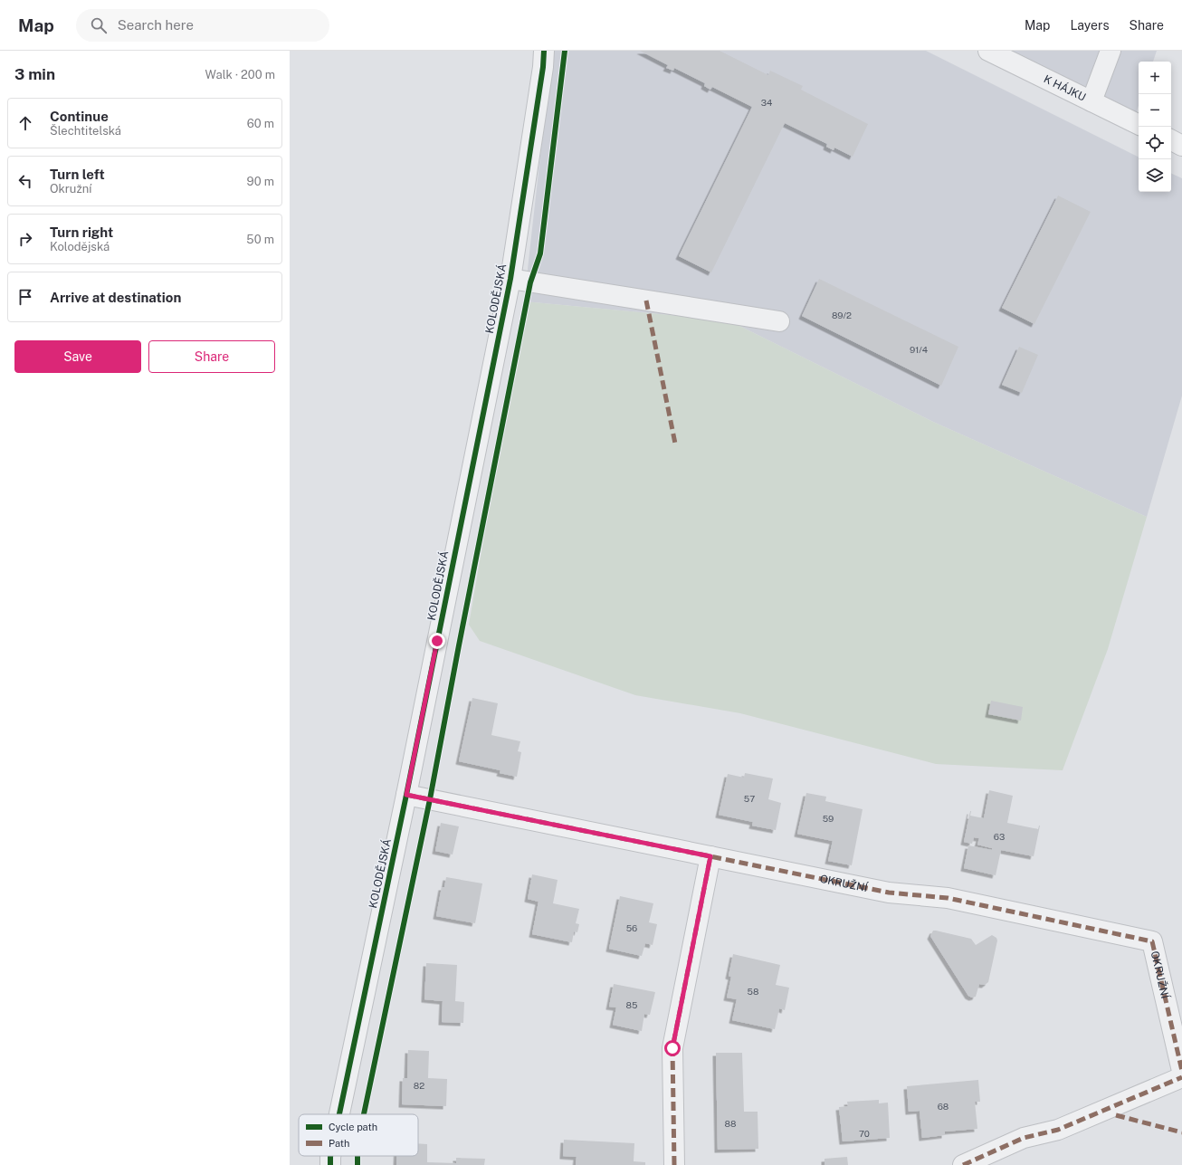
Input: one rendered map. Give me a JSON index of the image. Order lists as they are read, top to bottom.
{
  "streets": {
    "street": ["K HÁJKU", "KOLODĚJSKÁ", "OKRUŽNÍ"]
  },
  "crossings": [
    ["KOLODĚJSKÁ", "OKRUŽNÍ"]
  ],
  "house_numbers": [
    "34",
    "89/2",
    "91/4",
    "57",
    "59",
    "63",
    "56",
    "58",
    "85",
    "82",
    "68",
    "88",
    "70"
  ],
  "legend": ["Cycle path", "Path"],
  "page": {
    "header": "Map",
    "search": "Search here",
    "nav": ["Map", "Layers", "Share"],
    "heading": ["3 min", "Walk · 200 m"],
    "map_buttons": ["+", "−"],
    "list": [
      ["Continue", "Šlechtitelská", "60 m"],
      ["Turn left", "Okružní", "90 m"],
      ["Turn right", "Kolodějská", "50 m"],
      "Arrive at destination"
    ],
    "buttons": ["Save", "Share"]
  }
}
